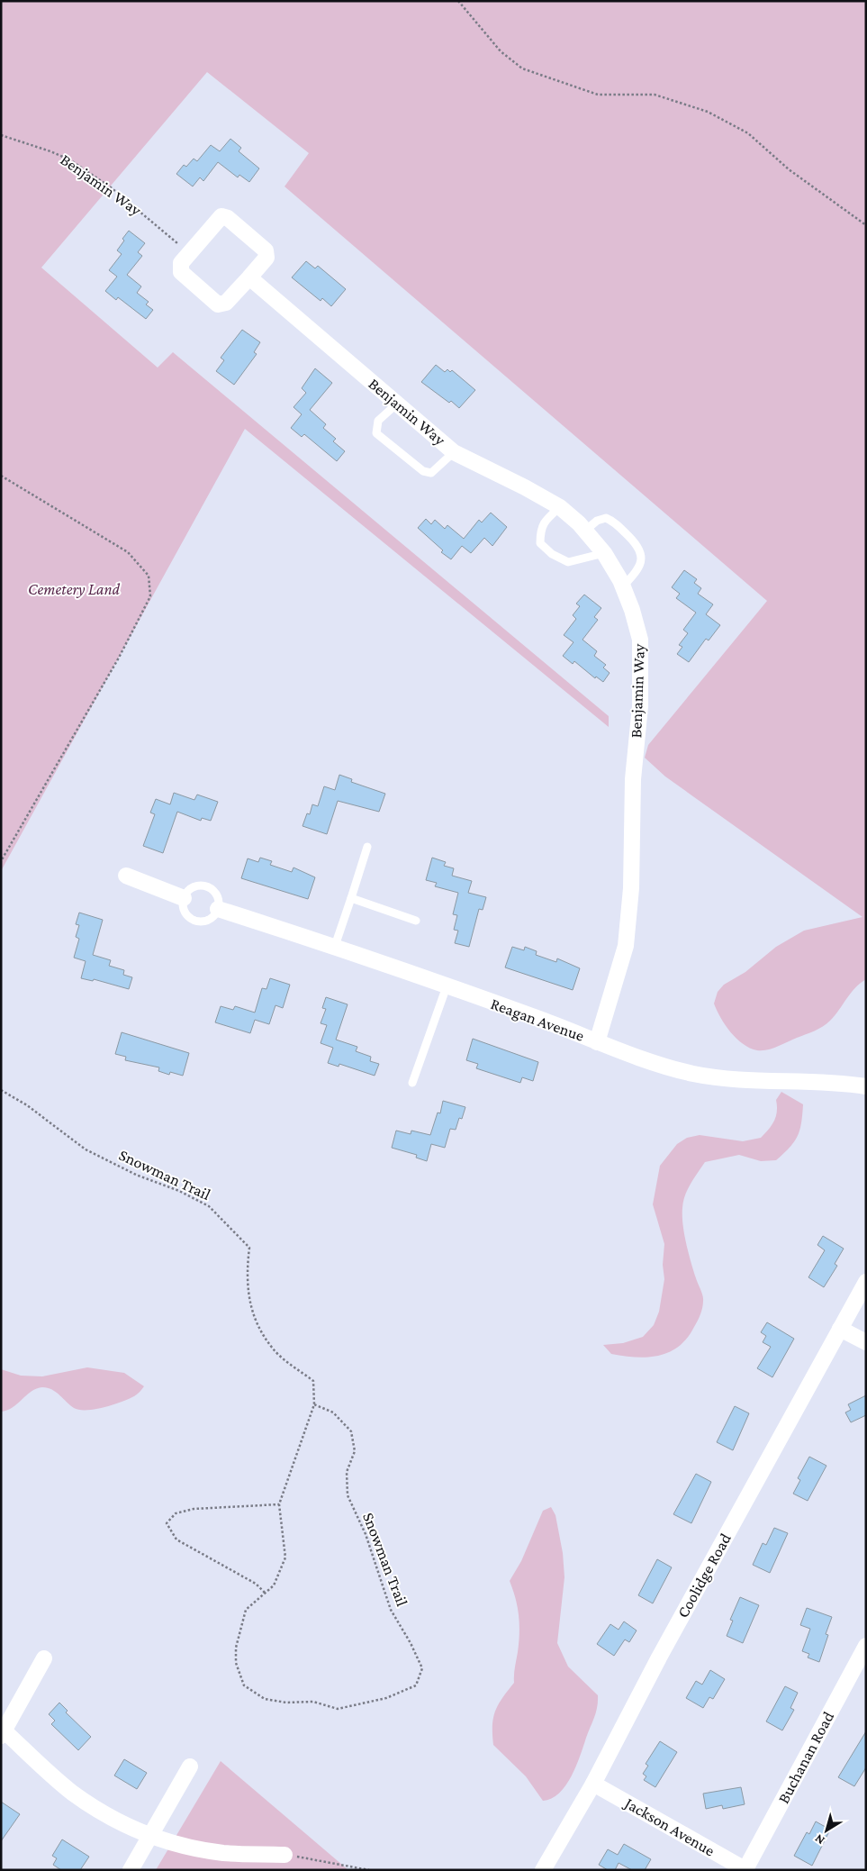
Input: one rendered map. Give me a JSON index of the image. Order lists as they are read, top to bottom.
{
  "streets": {
    "street": [
      "Benjamin Way",
      "Reagan Avenue",
      "Coolidge Road",
      "Buchanan Road",
      "Jackson Avenue"
    ],
    "path": ["Snowman Trail"]
  },
  "crossings": [
    ["Benjamin Way", "Reagan Avenue"],
    ["Coolidge Road", "Jackson Avenue"],
    ["Buchanan Road", "Jackson Avenue"]
  ],
  "parks": ["Cemetery Land"],
  "north": "bottom left"
}
